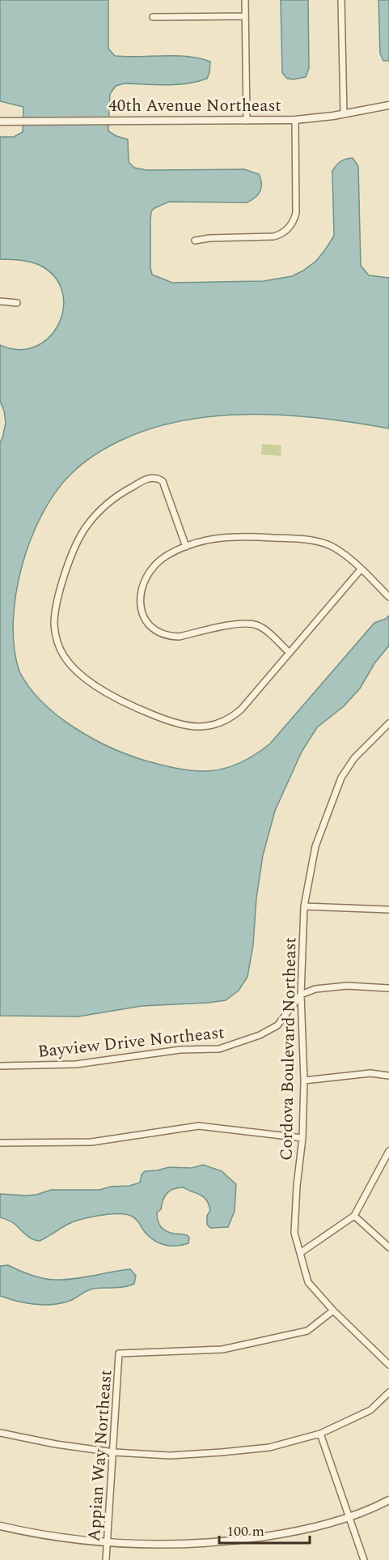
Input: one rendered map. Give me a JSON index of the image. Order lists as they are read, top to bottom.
{
  "streets": {
    "street": [
      "40th Avenue Northeast",
      "Bayview Drive Northeast",
      "Cordova Boulevard Northeast",
      "Appian Way Northeast"
    ]
  },
  "crossings": [
    ["Bayview Drive Northeast", "Cordova Boulevard Northeast"],
    ["Cordova Boulevard Northeast", "Appian Way Northeast"]
  ],
  "scale_bar": "100 m"
}
